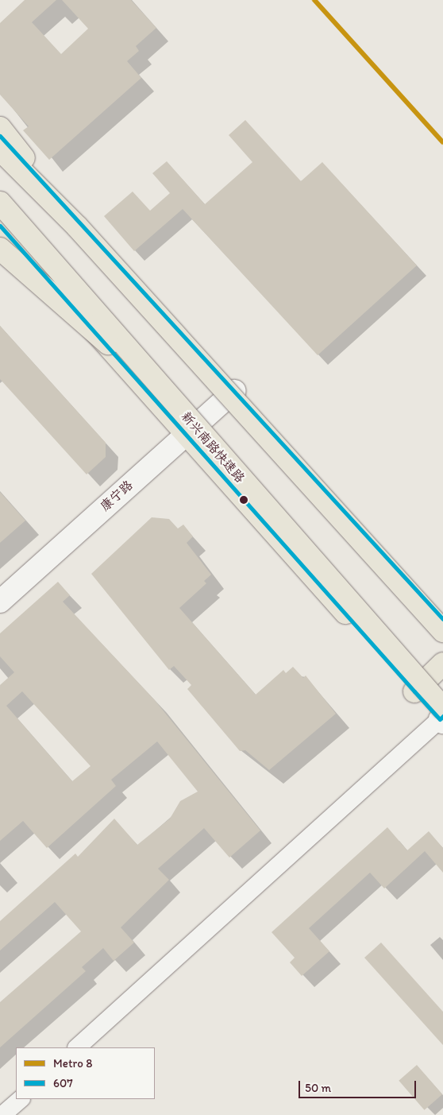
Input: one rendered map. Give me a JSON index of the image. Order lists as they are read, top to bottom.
{
  "streets": {
    "main road": ["新兴南路快速路"],
    "street": ["康宁路"]
  },
  "lines": ["metro line 8", "transit line 607"],
  "legend": ["Metro 8", "607"],
  "scale_bar": "50 m"
}
